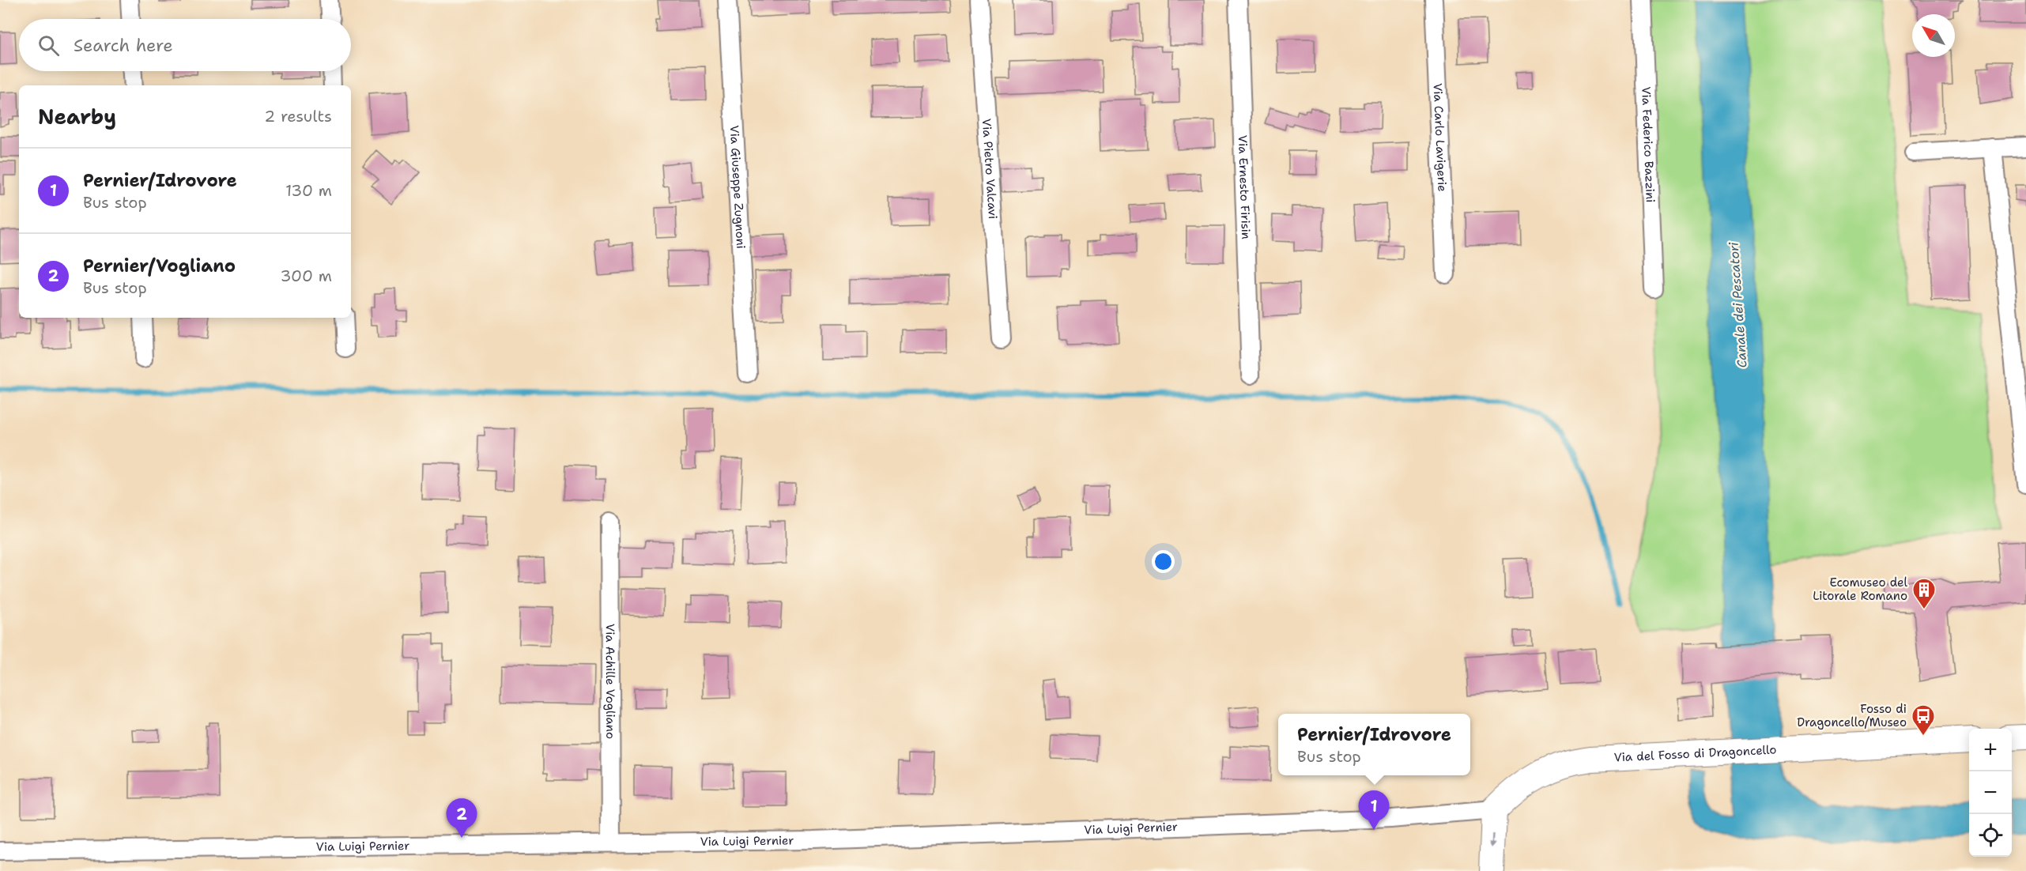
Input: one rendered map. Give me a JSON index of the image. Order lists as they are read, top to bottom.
{
  "streets": {
    "street": [
      "Via Carlo Lavigerie",
      "Via Federico Bazzini",
      "Via Pietro Valcavi",
      "Via Giuseppe Zugnoni",
      "Via Ernesto Firisin",
      "Via Achille Vogliano",
      "Via del Fosso di Dragoncello",
      "Via Luigi Pernier"
    ]
  },
  "crossings": [
    ["Via Achille Vogliano", "Via Luigi Pernier"],
    ["Via del Fosso di Dragoncello", "Via Luigi Pernier"]
  ],
  "water": ["Canale dei Pescatori"],
  "places": {
    "building": ["Ecomuseo del Litorale Romano"],
    "bus stop": ["Fosso di Dragoncello/Museo"]
  },
  "north": "top left",
  "page": {
    "search": "Search here",
    "heading": ["Nearby", "2 results"],
    "list": [
      {
        "mark": "1",
        "name": "Pernier/Idrovore",
        "note": "Bus stop",
        "value": "130 m"
      },
      {
        "mark": "2",
        "name": "Pernier/Vogliano",
        "note": "Bus stop",
        "value": "300 m"
      }
    ],
    "popup": ["Pernier/Idrovore", "Bus stop"],
    "map_buttons": ["+", "−"],
    "pins": ["1", "2"]
  }
}
